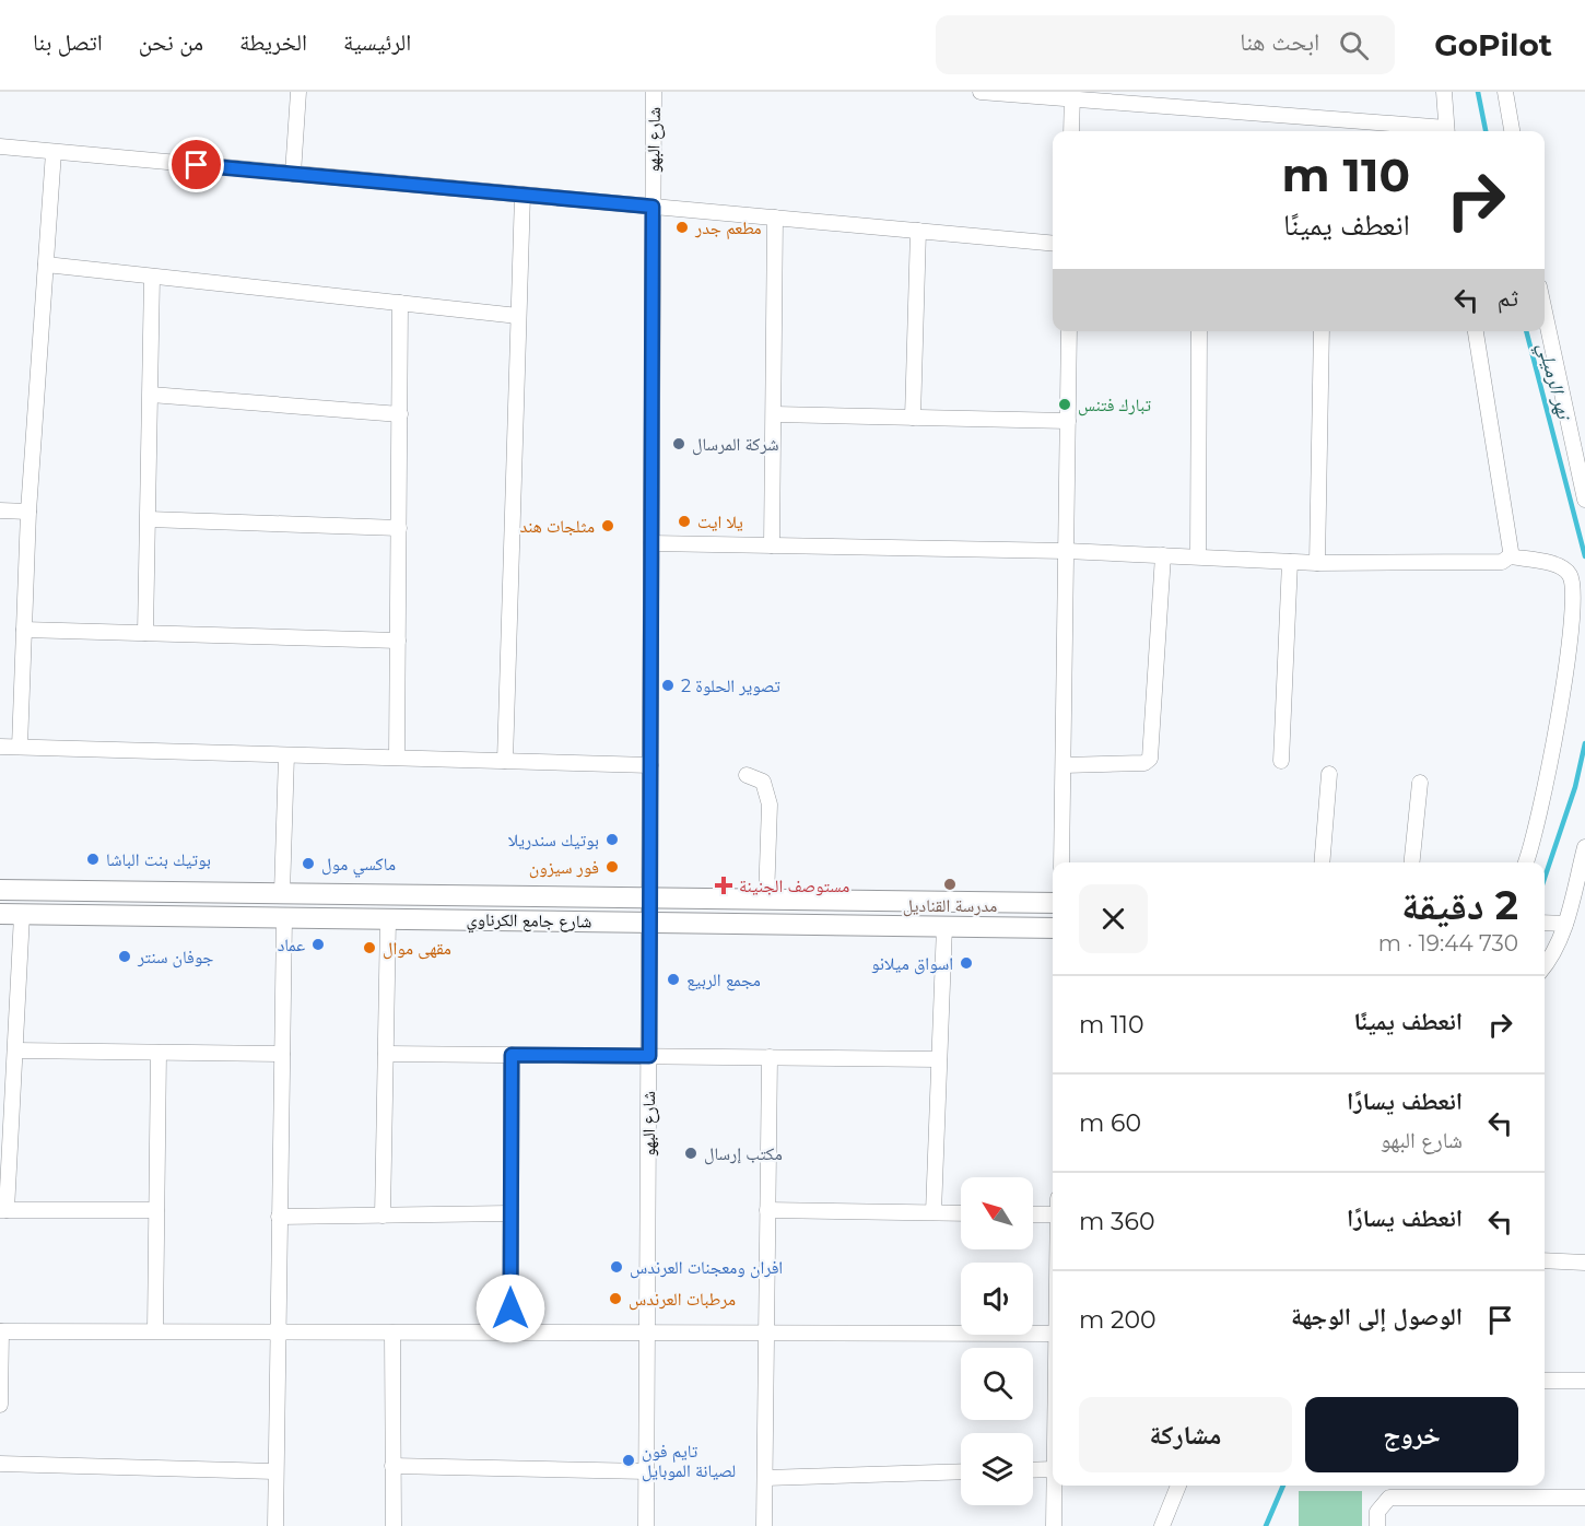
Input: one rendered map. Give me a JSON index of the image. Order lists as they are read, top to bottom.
{
  "streets": {
    "main road": ["شارع جامع الكرناوي"],
    "street": ["شارع البهو"]
  },
  "crossings": [
    ["شارع البهو", "شارع جامع الكرناوي"]
  ],
  "water": ["نهر الرميلي"],
  "places": {
    "other": [
      "مطعم جدر",
      "تبارك فتنس",
      "شركة المرسال",
      "يلا ايت",
      "مثلجات هند",
      "تصوير الحلوة 2",
      "بوتيك سندريلا",
      "بوتيك بنت الباشا",
      "ماكسي مول",
      "فور سيزون",
      "مدرسة القناديل",
      "عماد",
      "مقهى موال",
      "جوفان سنتر",
      "اسواق ميلانو",
      "مجمع الربيع",
      "مكتب إرسال",
      "افران ومعجنات العرندس",
      "مرطبات العرندس",
      "تايم فون لصيانة الموبايل"
    ],
    "health": ["مستوصف الجنينة"]
  },
  "north": "top left",
  "page": {
    "header": "GoPilot",
    "search": "ابحث هنا",
    "nav": [
      "الرئيسية",
      "الخريطة",
      "من نحن",
      "اتصل بنا"
    ],
    "turn": ["110 m", "انعطف يمينًا"],
    "then": "ثم",
    "heading": ["2 دقيقة", "730 m · 19:44"],
    "list": [
      {
        "name": "انعطف يمينًا",
        "value": "110 m"
      },
      {
        "name": "انعطف يسارًا",
        "note": "شارع البهو",
        "value": "60 m"
      },
      {
        "name": "انعطف يسارًا",
        "value": "360 m"
      },
      {
        "name": "الوصول إلى الوجهة",
        "value": "200 m"
      }
    ],
    "buttons": ["خروج", "مشاركة"]
  }
}
